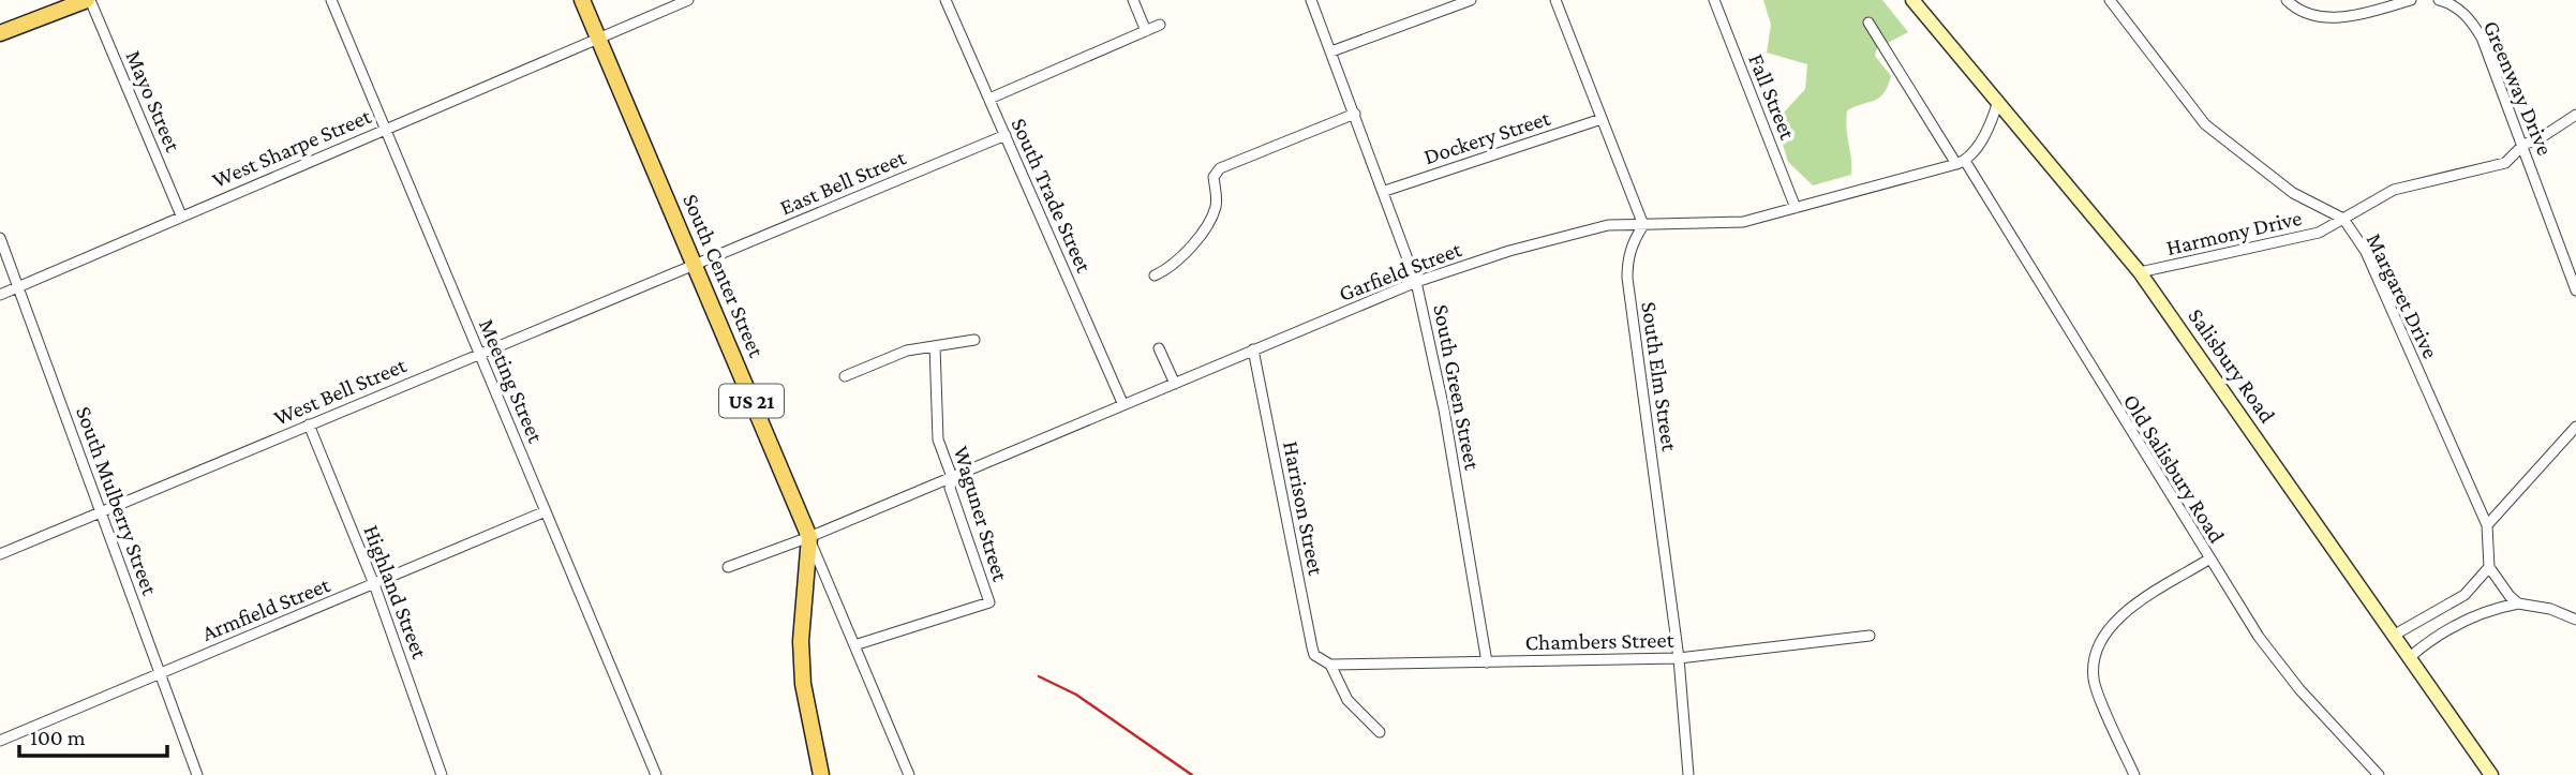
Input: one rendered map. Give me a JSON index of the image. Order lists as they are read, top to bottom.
{
  "streets": {
    "main road": ["South Center Street", "US 21"],
    "street": [
      "Greenway Drive",
      "Fall Street",
      "Mayo Street",
      "Dockery Street",
      "West Sharpe Street",
      "East Bell Street",
      "South Trade Street",
      "Harmony Drive",
      "Garfield Street",
      "Margaret Drive",
      "Salisbury Road",
      "South Elm Street",
      "Meeting Street",
      "South Green Street",
      "West Bell Street",
      "Old Salisbury Road",
      "South Mulberry Street",
      "Harrison Street",
      "Waguner Street",
      "Highland Street",
      "Armfield Street",
      "Chambers Street"
    ]
  },
  "crossings": [
    ["Greenway Drive", "Harmony Drive"],
    ["Fall Street", "Garfield Street"],
    ["Mayo Street", "West Sharpe Street"],
    ["Dockery Street", "South Green Street"],
    ["West Sharpe Street", "South Center Street"],
    ["West Sharpe Street", "Meeting Street"],
    ["West Sharpe Street", "South Mulberry Street"],
    ["East Bell Street", "South Trade Street"],
    ["East Bell Street", "South Center Street"],
    ["East Bell Street", "West Bell Street"],
    ["South Trade Street", "Garfield Street"],
    ["Harmony Drive", "Margaret Drive"],
    ["Harmony Drive", "Salisbury Road"],
    ["Garfield Street", "South Center Street"],
    ["Garfield Street", "South Elm Street"],
    ["Garfield Street", "South Green Street"],
    ["Garfield Street", "US 21"],
    ["Garfield Street", "Old Salisbury Road"],
    ["Garfield Street", "Harrison Street"],
    ["Garfield Street", "Waguner Street"],
    ["South Center Street", "West Bell Street"],
    ["South Center Street", "US 21"],
    ["South Center Street", "Waguner Street"],
    ["South Elm Street", "Chambers Street"],
    ["Meeting Street", "West Bell Street"],
    ["Meeting Street", "Armfield Street"],
    ["South Green Street", "Chambers Street"],
    ["West Bell Street", "South Mulberry Street"],
    ["West Bell Street", "Highland Street"],
    ["South Mulberry Street", "Armfield Street"],
    ["Harrison Street", "Chambers Street"],
    ["Highland Street", "Armfield Street"]
  ],
  "scale_bar": "100 m"
}
